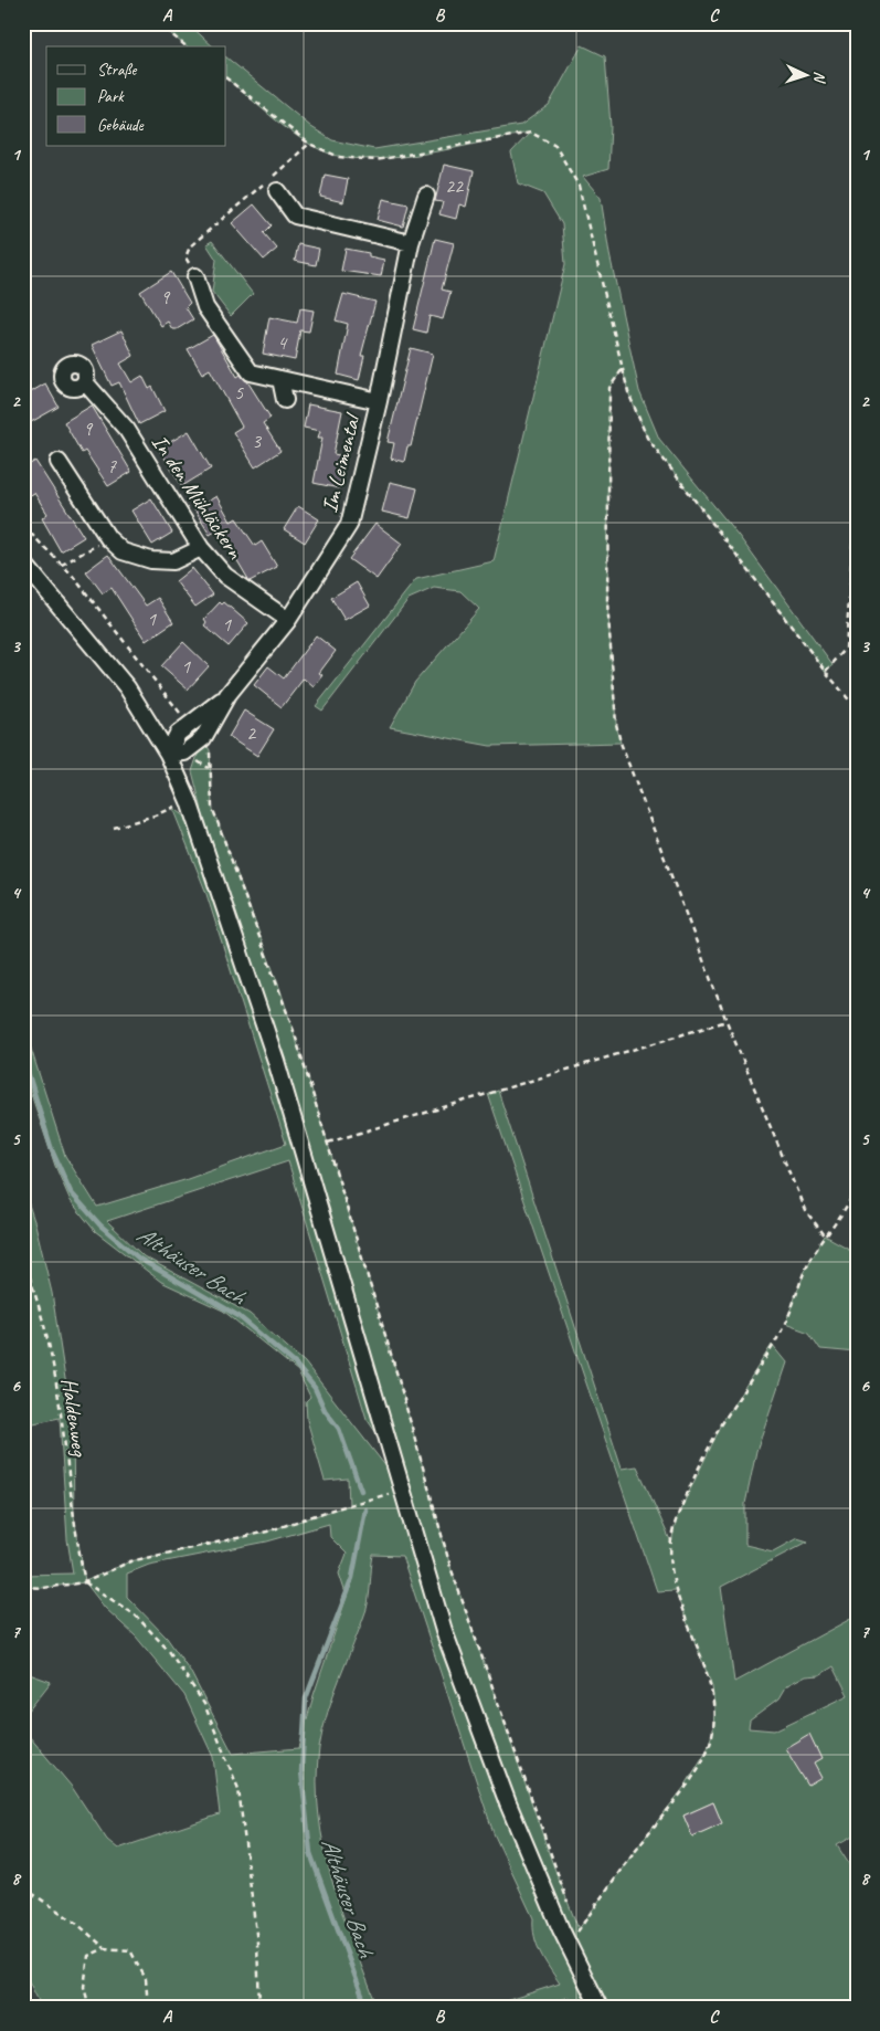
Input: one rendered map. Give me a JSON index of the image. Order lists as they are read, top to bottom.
{
  "streets": {
    "street": ["Im Leimental", "In den Mühläckern"],
    "path": ["Haldenweg"]
  },
  "crossings": [
    ["Im Leimental", "In den Mühläckern"]
  ],
  "water": ["Althäuser Bach"],
  "house_numbers": [
    "22",
    "9",
    "4",
    "5",
    "9",
    "3",
    "7",
    "1",
    "1",
    "1",
    "2"
  ],
  "legend": ["Straße", "Park", "Gebäude"],
  "north": "right",
  "grid": {
    "columns": ["A", "B", "C"],
    "rows": [
      "1",
      "2",
      "3",
      "4",
      "5",
      "6",
      "7",
      "8"
    ]
  }
}
